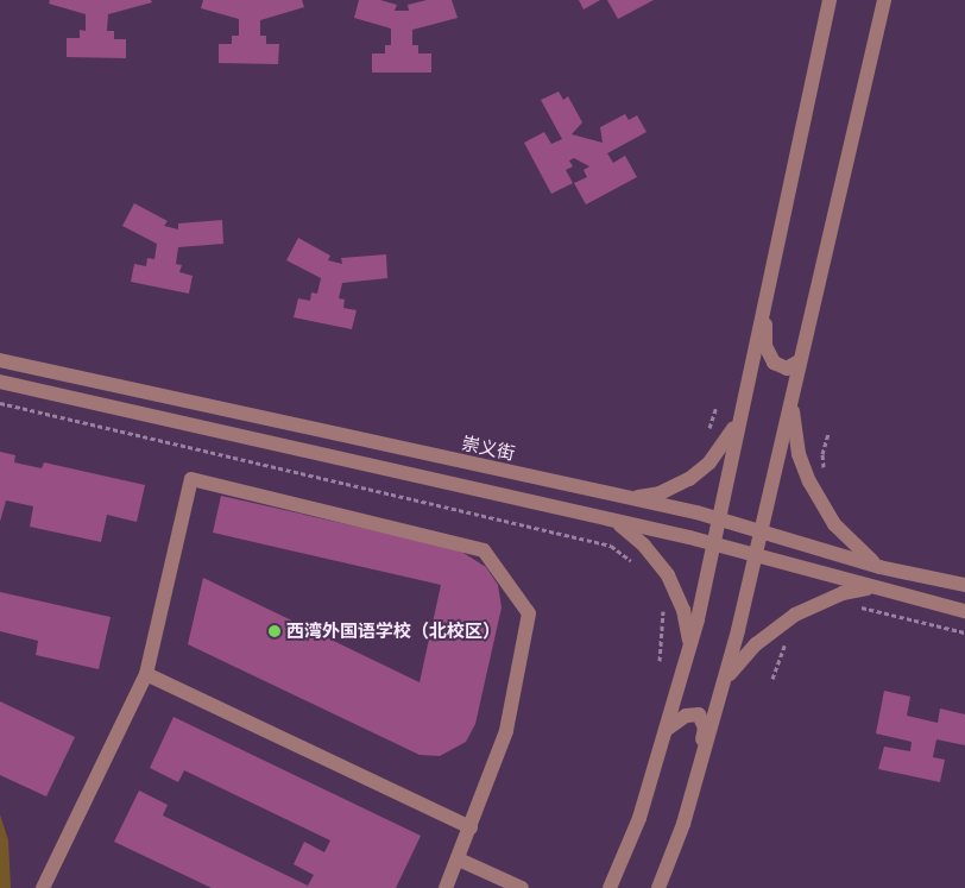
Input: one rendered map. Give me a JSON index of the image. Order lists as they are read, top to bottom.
{
  "streets": {
    "street": ["崇义街"]
  },
  "places": ["西湾外国语学校（北校区）"]
}
